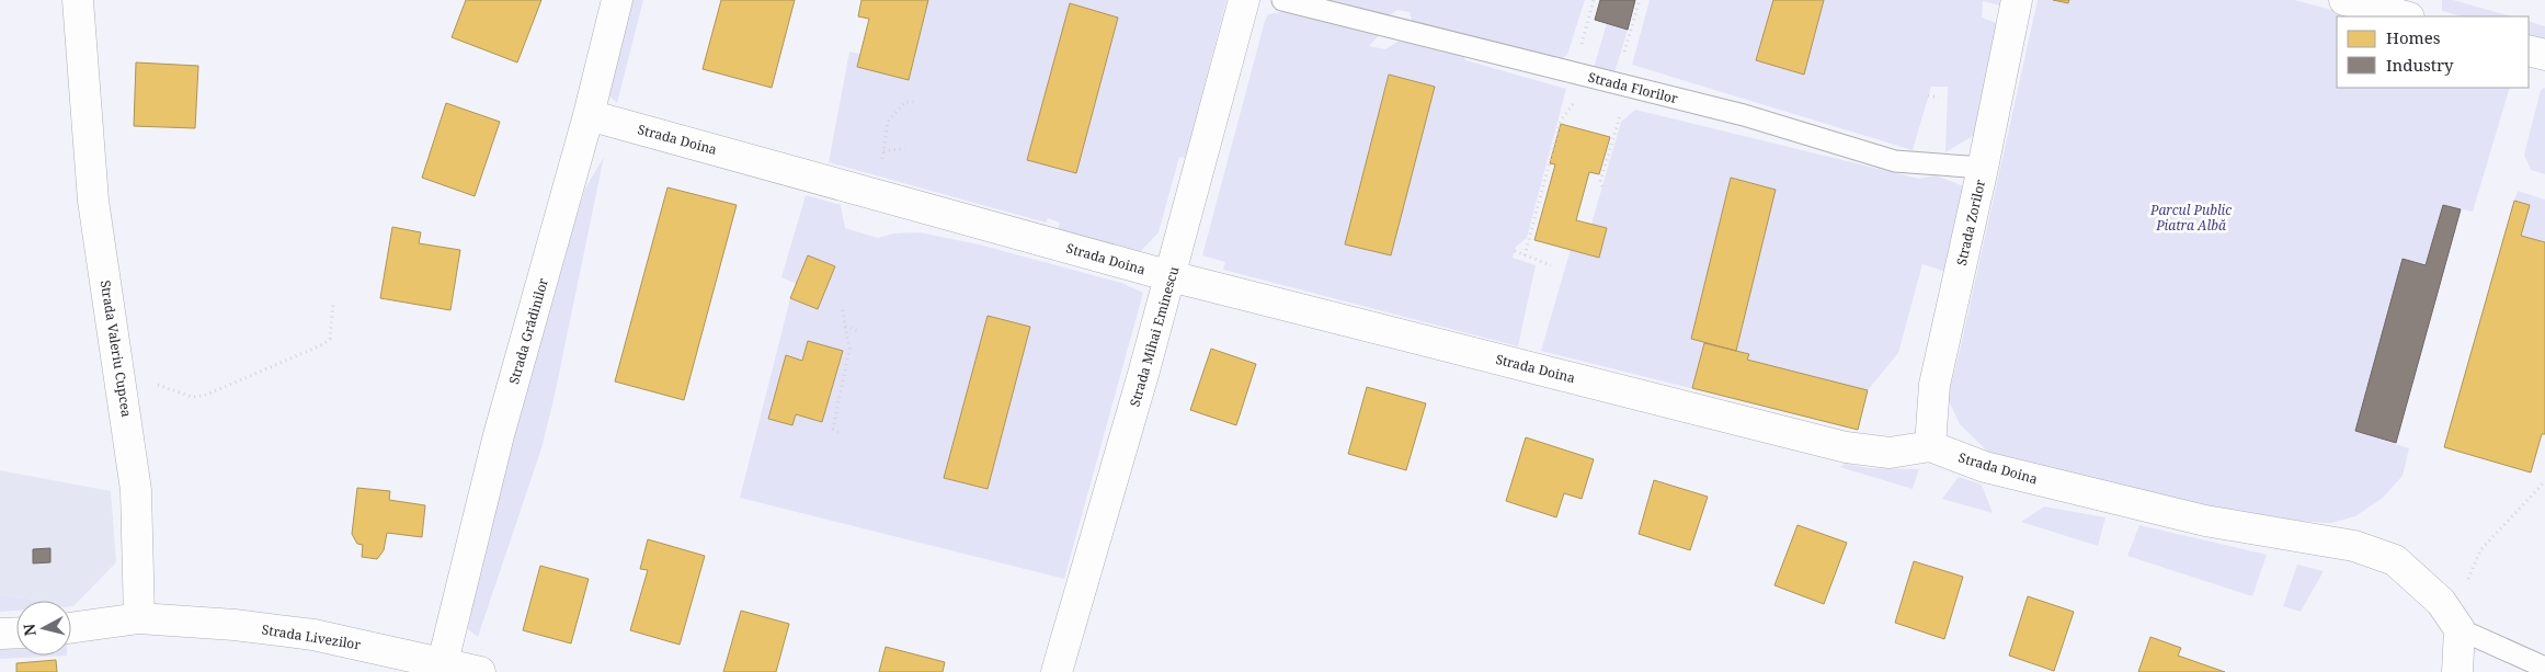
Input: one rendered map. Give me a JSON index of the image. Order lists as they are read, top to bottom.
{
  "streets": {
    "street": [
      "Strada Doina",
      "Strada Zorilor",
      "Strada Grădinilor",
      "Strada Mihai Eminescu",
      "Strada Valeriu Cupcea",
      "Strada Livezilor"
    ],
    "lane": ["Strada Florilor"]
  },
  "crossings": [
    ["Strada Florilor", "Strada Zorilor"],
    ["Strada Doina", "Strada Zorilor"],
    ["Strada Doina", "Strada Grădinilor"],
    ["Strada Doina", "Strada Mihai Eminescu"],
    ["Strada Grădinilor", "Strada Livezilor"],
    ["Strada Valeriu Cupcea", "Strada Livezilor"]
  ],
  "parks": ["Parcul Public Piatra Albă"],
  "legend": ["Homes", "Industry"],
  "north": "left"
}
